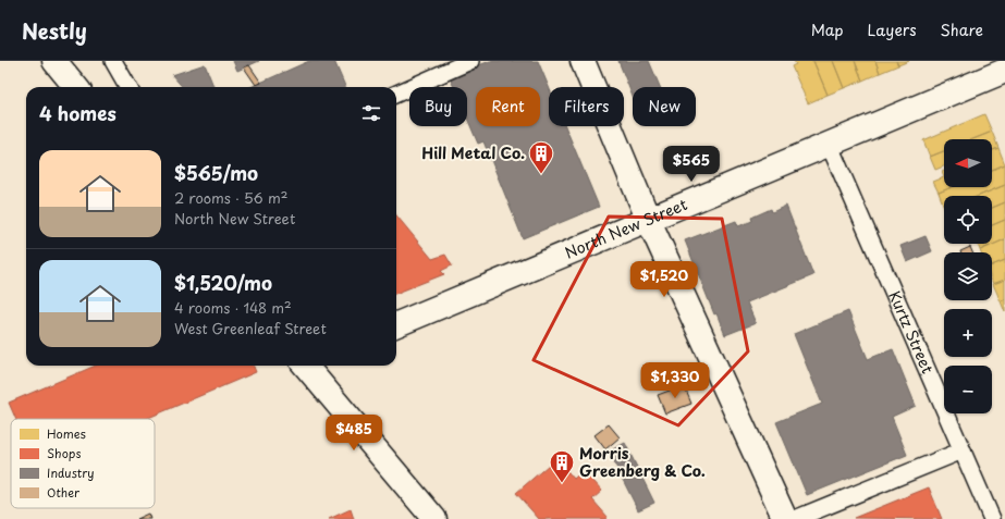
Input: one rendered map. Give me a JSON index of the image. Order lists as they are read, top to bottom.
{
  "streets": {
    "street": ["North New Street"],
    "lane": ["Kurtz Street"]
  },
  "crossings": [
    ["North New Street", "Kurtz Street"]
  ],
  "places": {
    "building": ["Hill Metal Co.", "Morris Greenberg & Co."]
  },
  "legend": [
    "Homes",
    "Shops",
    "Industry",
    "Other"
  ],
  "north": "left",
  "page": {
    "header": "Nestly",
    "nav": ["Map", "Layers", "Share"],
    "chip": [
      "Buy",
      "Rent",
      "Filters",
      "New"
    ],
    "heading": "4 homes",
    "map_buttons": ["+", "−"],
    "list": [
      {
        "name": "$565/mo",
        "note": "2 rooms · 56 m² · North New Street"
      },
      {
        "name": "$1,520/mo",
        "note": "4 rooms · 148 m² · West Greenleaf Street"
      }
    ],
    "price": [
      "$565",
      "$1,520",
      "$1,330",
      "$485"
    ]
  }
}
